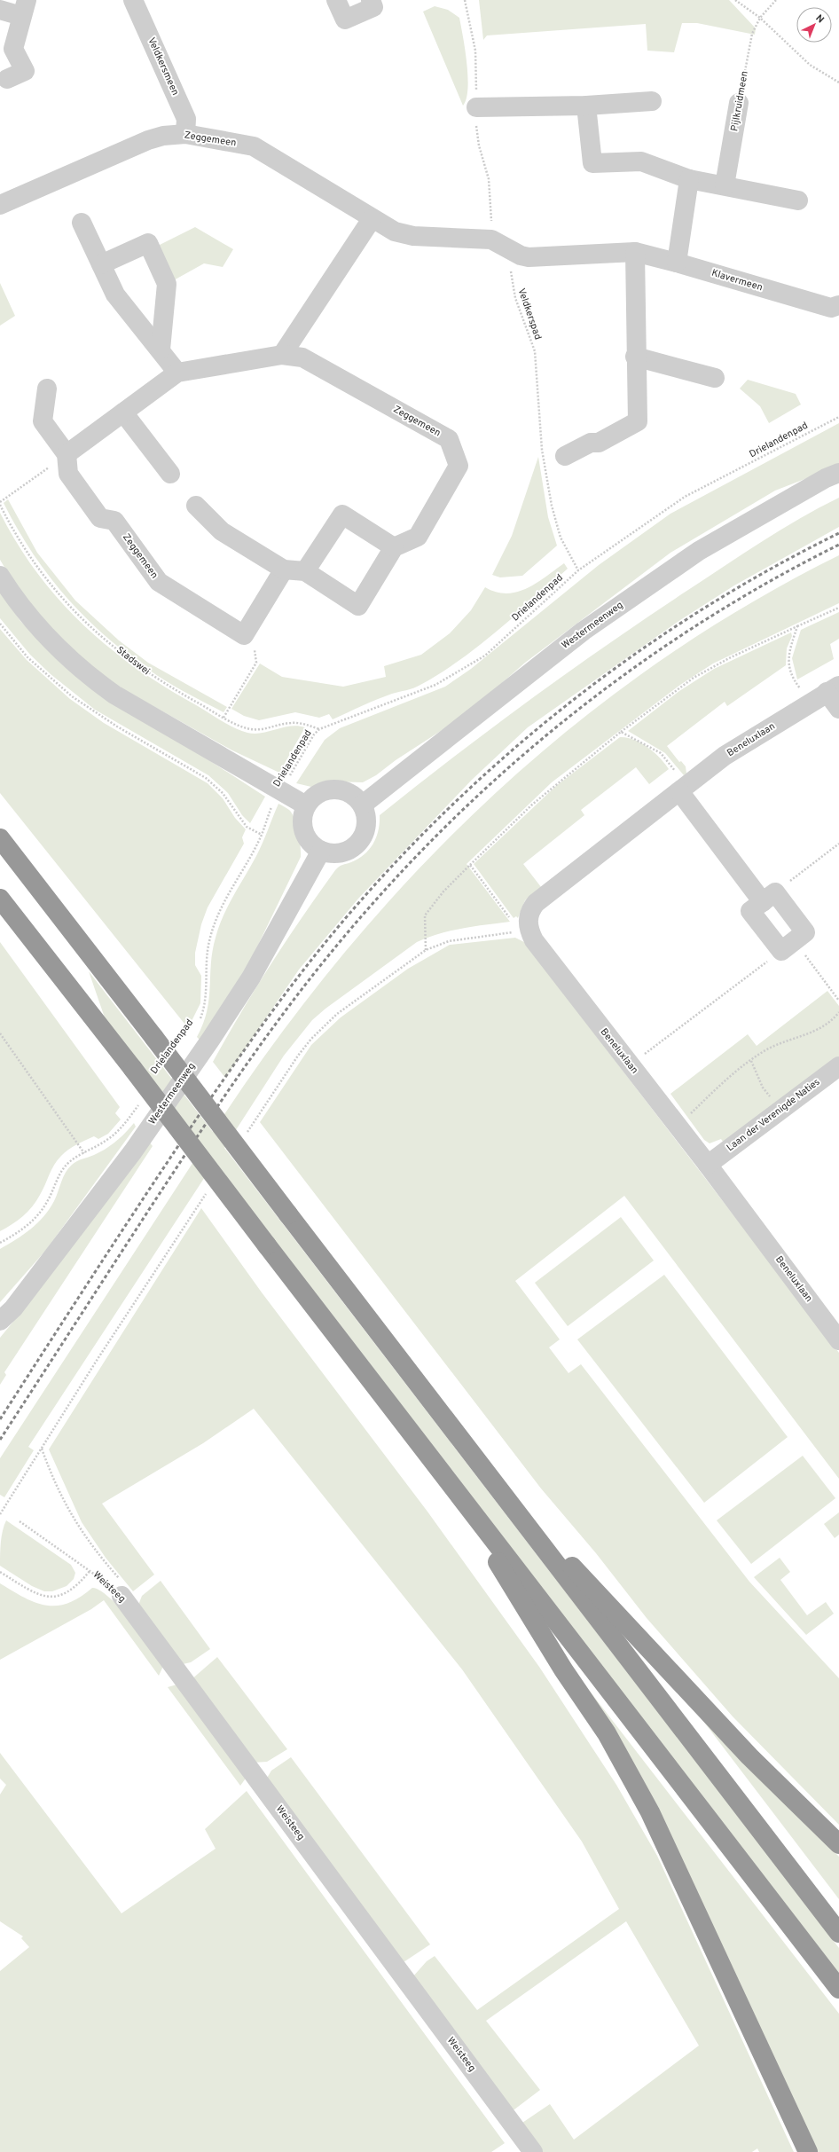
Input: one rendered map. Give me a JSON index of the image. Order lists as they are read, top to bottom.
{
  "streets": {
    "street": [
      "Veldkersmeen",
      "Pijlkruidmeen",
      "Zeggemeen",
      "Klavermeen",
      "Westermeenweg",
      "Beneluxlaan",
      "Laan der Verenigde Naties",
      "Weisteeg"
    ],
    "path": ["Veldkerspad", "Drielandenpad", "Stadswei"]
  },
  "crossings": [
    ["Veldkersmeen", "Zeggemeen"],
    ["Zeggemeen", "Klavermeen"],
    ["Veldkerspad", "Drielandenpad"],
    ["Drielandenpad", "Stadswei"],
    ["Beneluxlaan", "Laan der Verenigde Naties"]
  ],
  "north": "top right"
}
